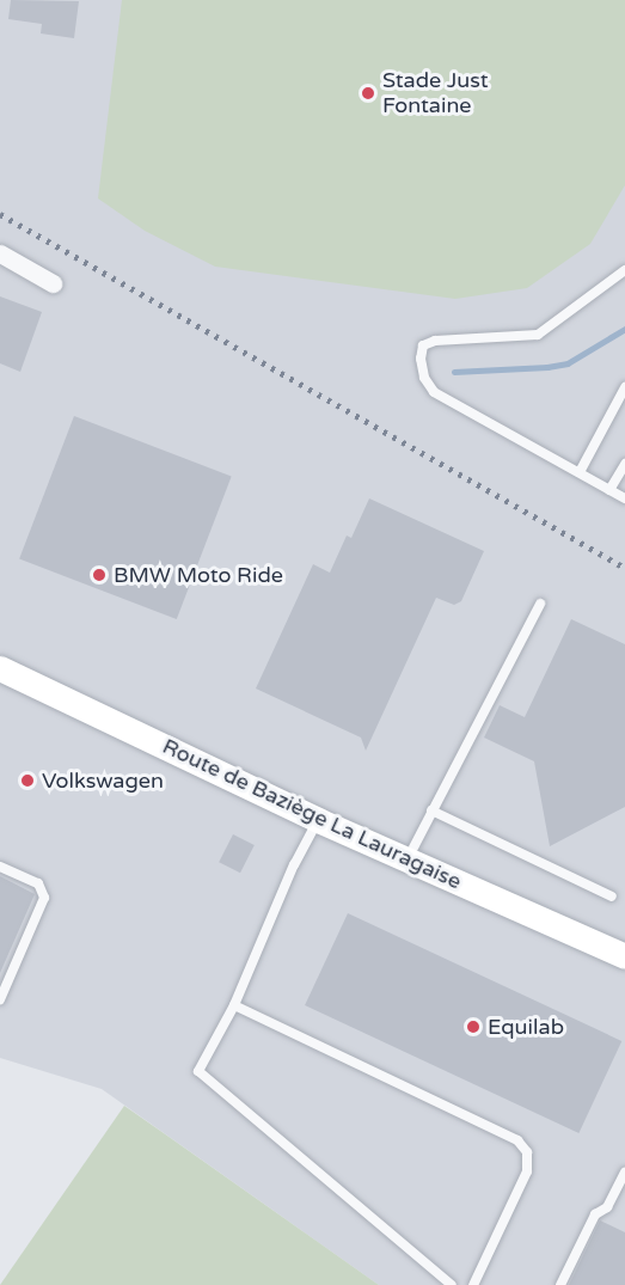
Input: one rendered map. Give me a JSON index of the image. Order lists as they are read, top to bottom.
{
  "streets": {
    "main road": ["Route de Baziège La Lauragaise"]
  },
  "places": [
    "Stade Just Fontaine",
    "BMW Moto Ride",
    "Volkswagen",
    "Equilab"
  ]
}
